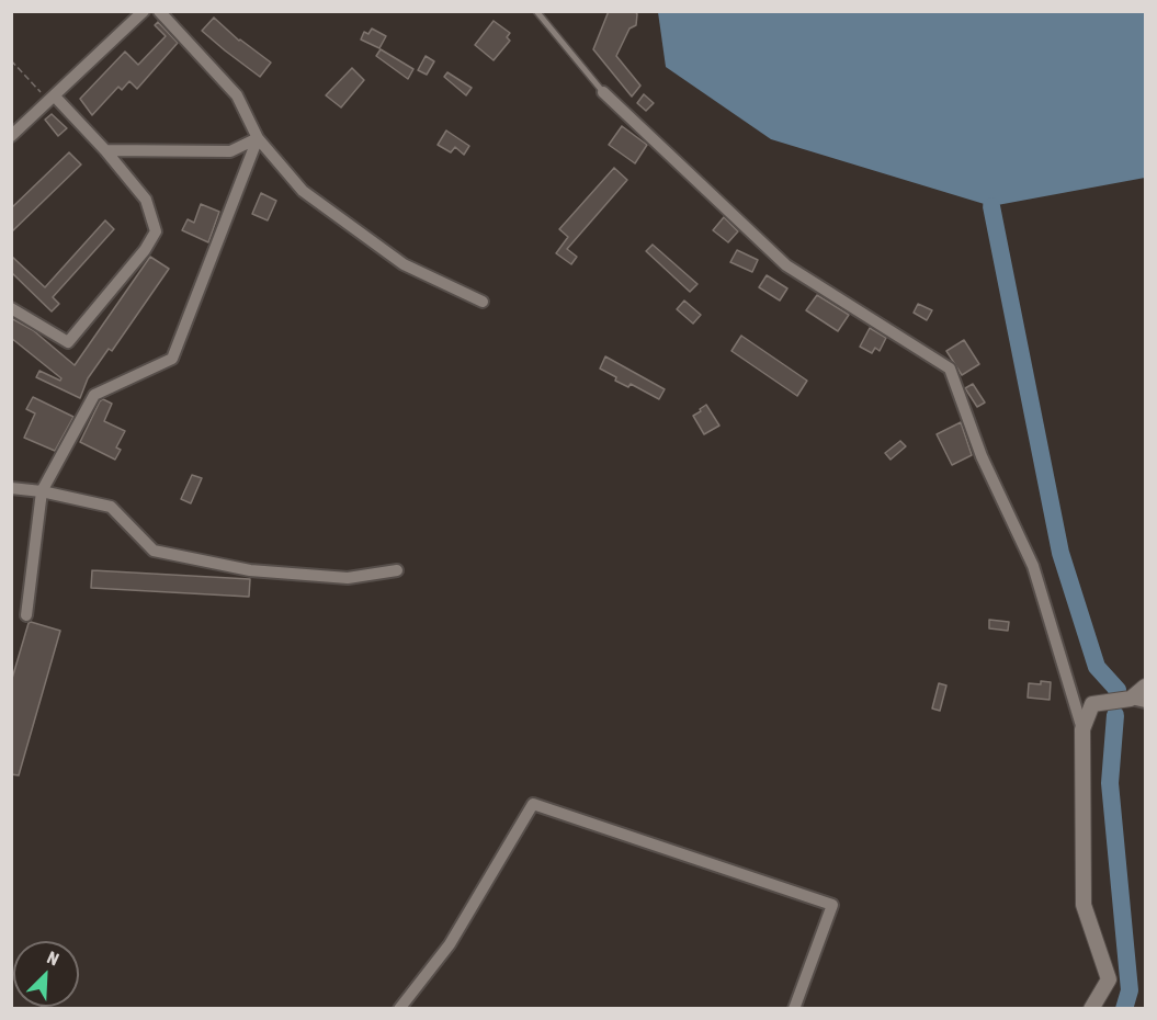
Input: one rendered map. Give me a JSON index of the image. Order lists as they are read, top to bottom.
{
  "north": "top right"
}
